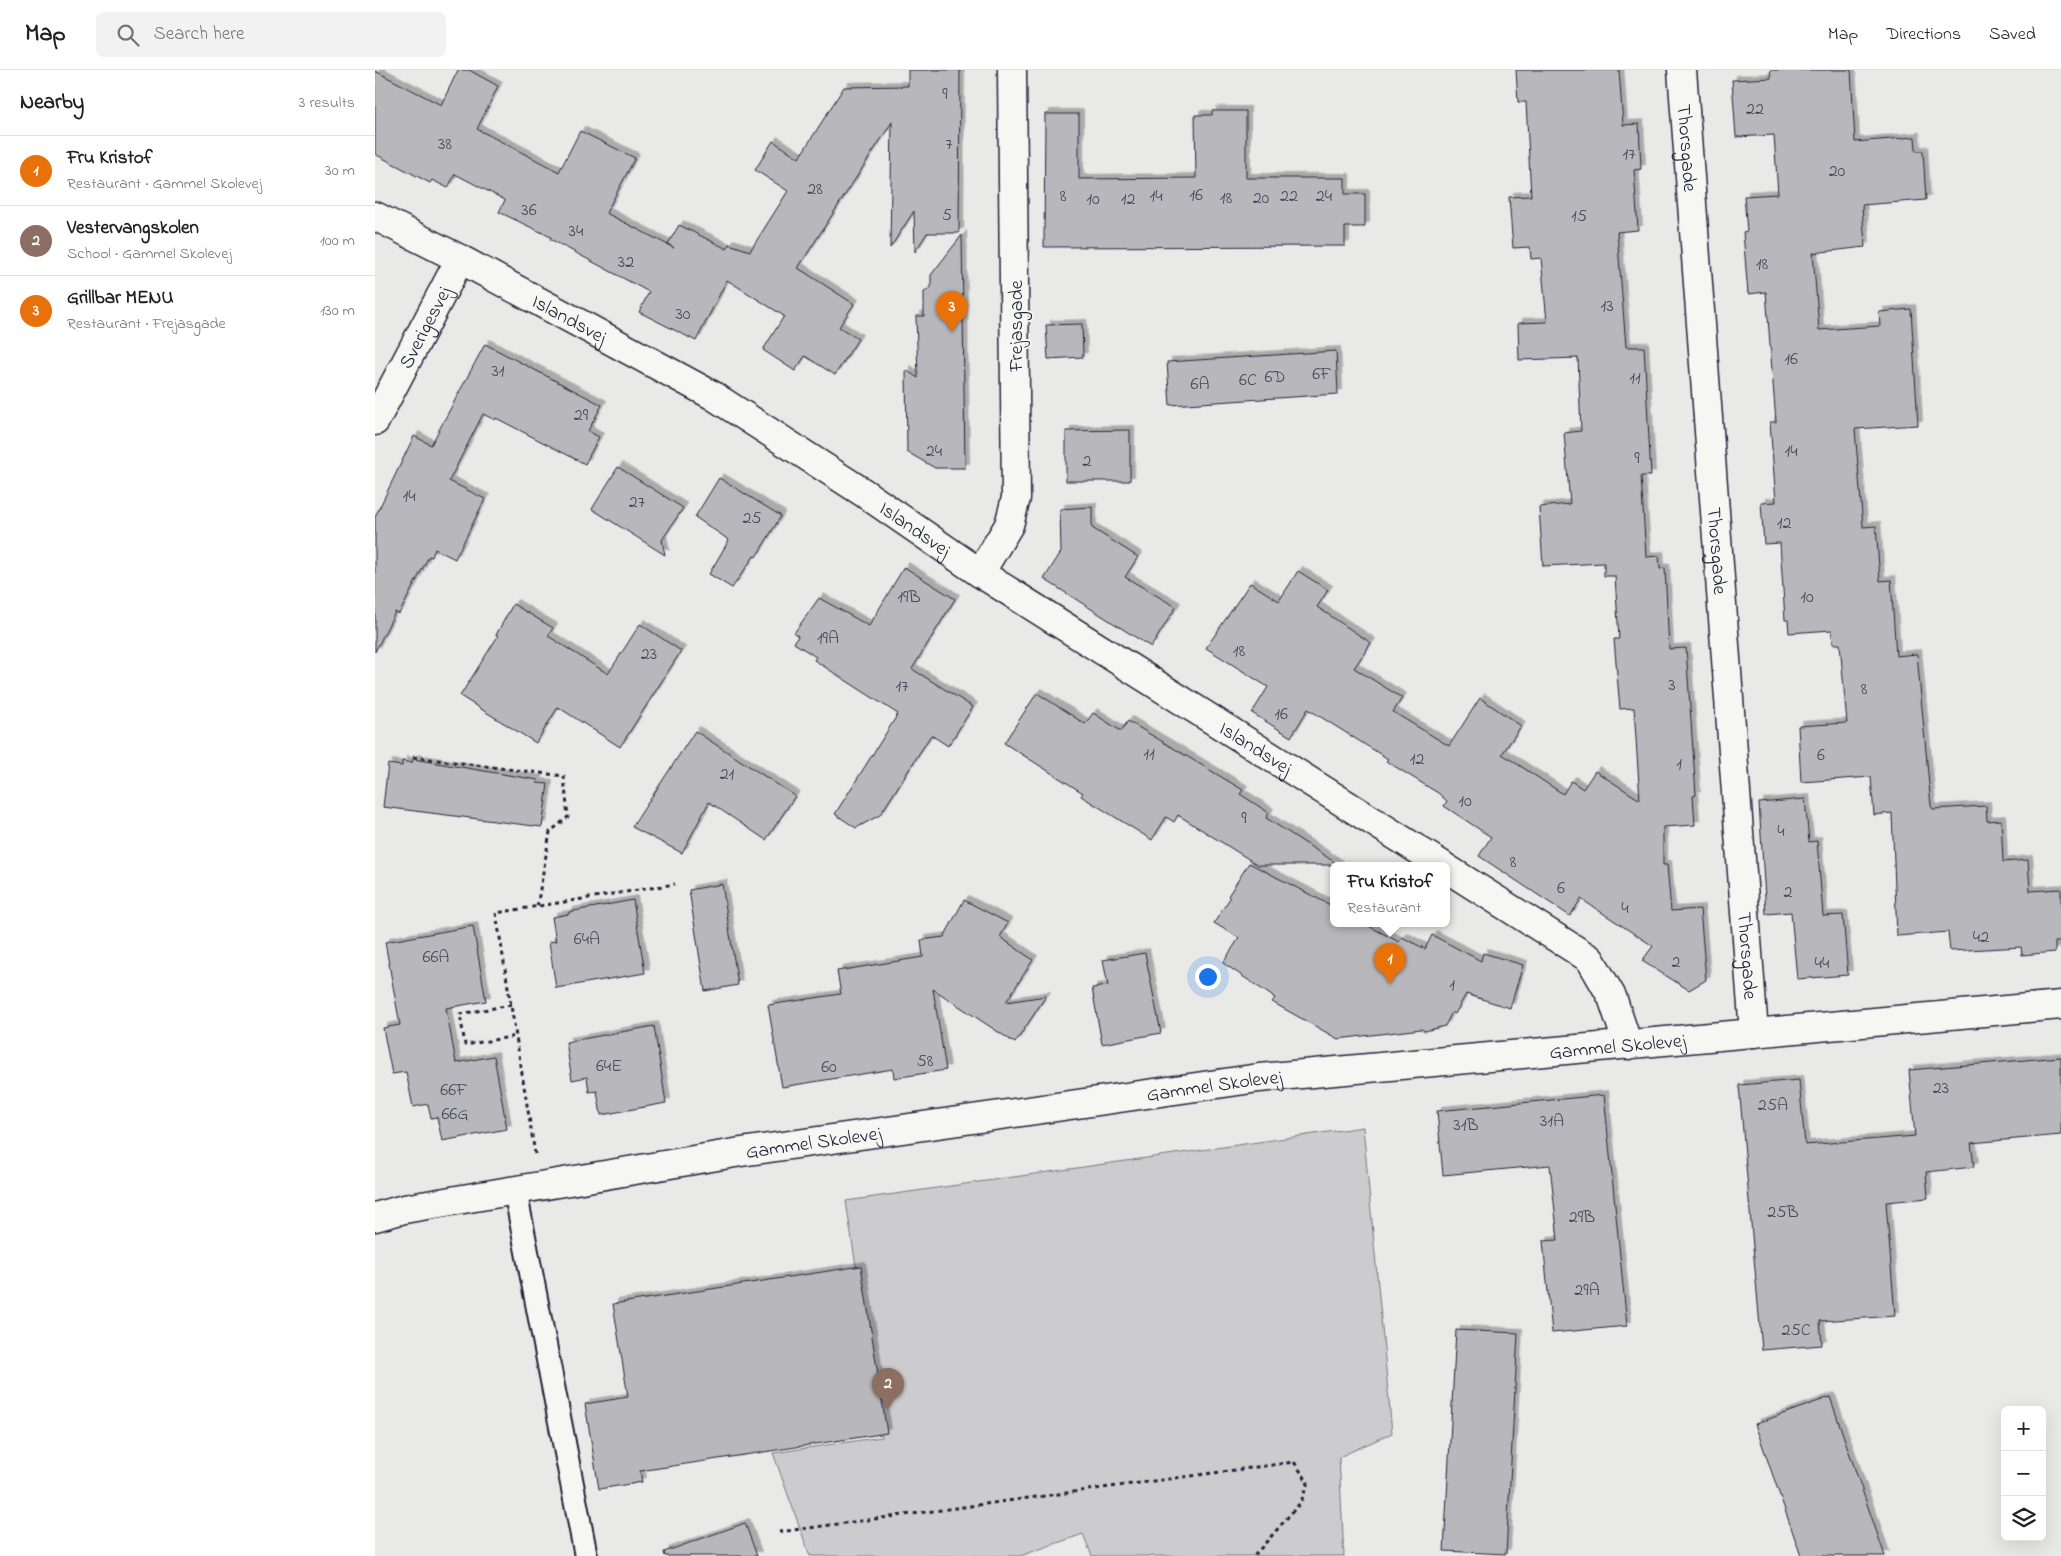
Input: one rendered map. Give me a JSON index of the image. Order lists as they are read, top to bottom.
{
  "streets": {
    "street": [
      "Thorsgade",
      "Islandsvej",
      "Frejasgade",
      "Sverigesvej",
      "Gammel Skolevej"
    ]
  },
  "crossings": [
    ["Thorsgade", "Gammel Skolevej"],
    ["Islandsvej", "Frejasgade"],
    ["Islandsvej", "Sverigesvej"]
  ],
  "house_numbers": [
    "9",
    "22",
    "38",
    "7",
    "17",
    "20",
    "28",
    "16",
    "8",
    "14",
    "22",
    "24",
    "18",
    "20",
    "10",
    "12",
    "36",
    "5",
    "15",
    "34",
    "32",
    "18",
    "13",
    "30",
    "16",
    "31",
    "6F",
    "6D",
    "11",
    "6C",
    "6A",
    "29",
    "24",
    "14",
    "9",
    "2",
    "14",
    "27",
    "25",
    "12",
    "19B",
    "10",
    "19A",
    "18",
    "23",
    "3",
    "17",
    "8",
    "16",
    "11",
    "6",
    "12",
    "1",
    "21",
    "10",
    "9",
    "4",
    "8",
    "6",
    "2",
    "4",
    "42",
    "64A",
    "66A",
    "2",
    "44",
    "1",
    "58",
    "64E",
    "60",
    "23",
    "66F",
    "25A",
    "66G",
    "31A",
    "31B",
    "25B",
    "29B",
    "29A",
    "25C"
  ],
  "page": {
    "header": "Map",
    "search": "Search here",
    "nav": ["Map", "Directions", "Saved"],
    "heading": ["Nearby", "3 results"],
    "list": [
      {
        "mark": "1",
        "name": "Fru Kristof",
        "note": "Restaurant · Gammel Skolevej",
        "value": "30 m"
      },
      {
        "mark": "2",
        "name": "Vestervangskolen",
        "note": "School · Gammel Skolevej",
        "value": "100 m"
      },
      {
        "mark": "3",
        "name": "Grillbar MENU",
        "note": "Restaurant · Frejasgade",
        "value": "130 m"
      }
    ],
    "pins": ["3", "1", "2"],
    "popup": ["Fru Kristof", "Restaurant"],
    "map_buttons": ["+", "−"]
  }
}
